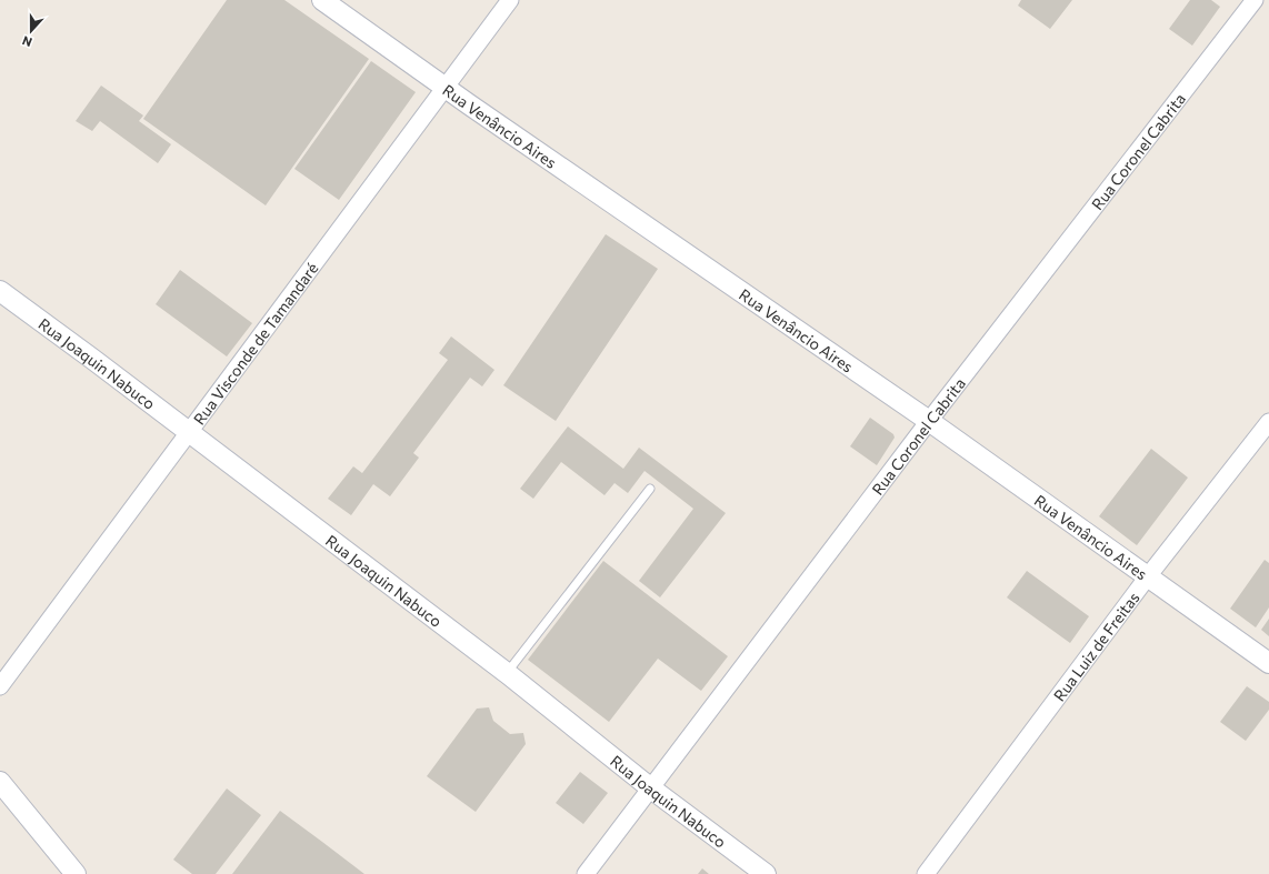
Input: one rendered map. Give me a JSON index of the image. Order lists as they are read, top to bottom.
{
  "streets": {
    "street": [
      "Rua Venâncio Aires",
      "Rua Coronel Cabrita",
      "Rua Visconde de Tamandaré",
      "Rua Joaquin Nabuco",
      "Rua Luiz de Freitas"
    ]
  },
  "crossings": [
    ["Rua Venâncio Aires", "Rua Coronel Cabrita"],
    ["Rua Venâncio Aires", "Rua Visconde de Tamandaré"],
    ["Rua Venâncio Aires", "Rua Luiz de Freitas"],
    ["Rua Coronel Cabrita", "Rua Joaquin Nabuco"],
    ["Rua Visconde de Tamandaré", "Rua Joaquin Nabuco"]
  ],
  "north": "bottom"
}
